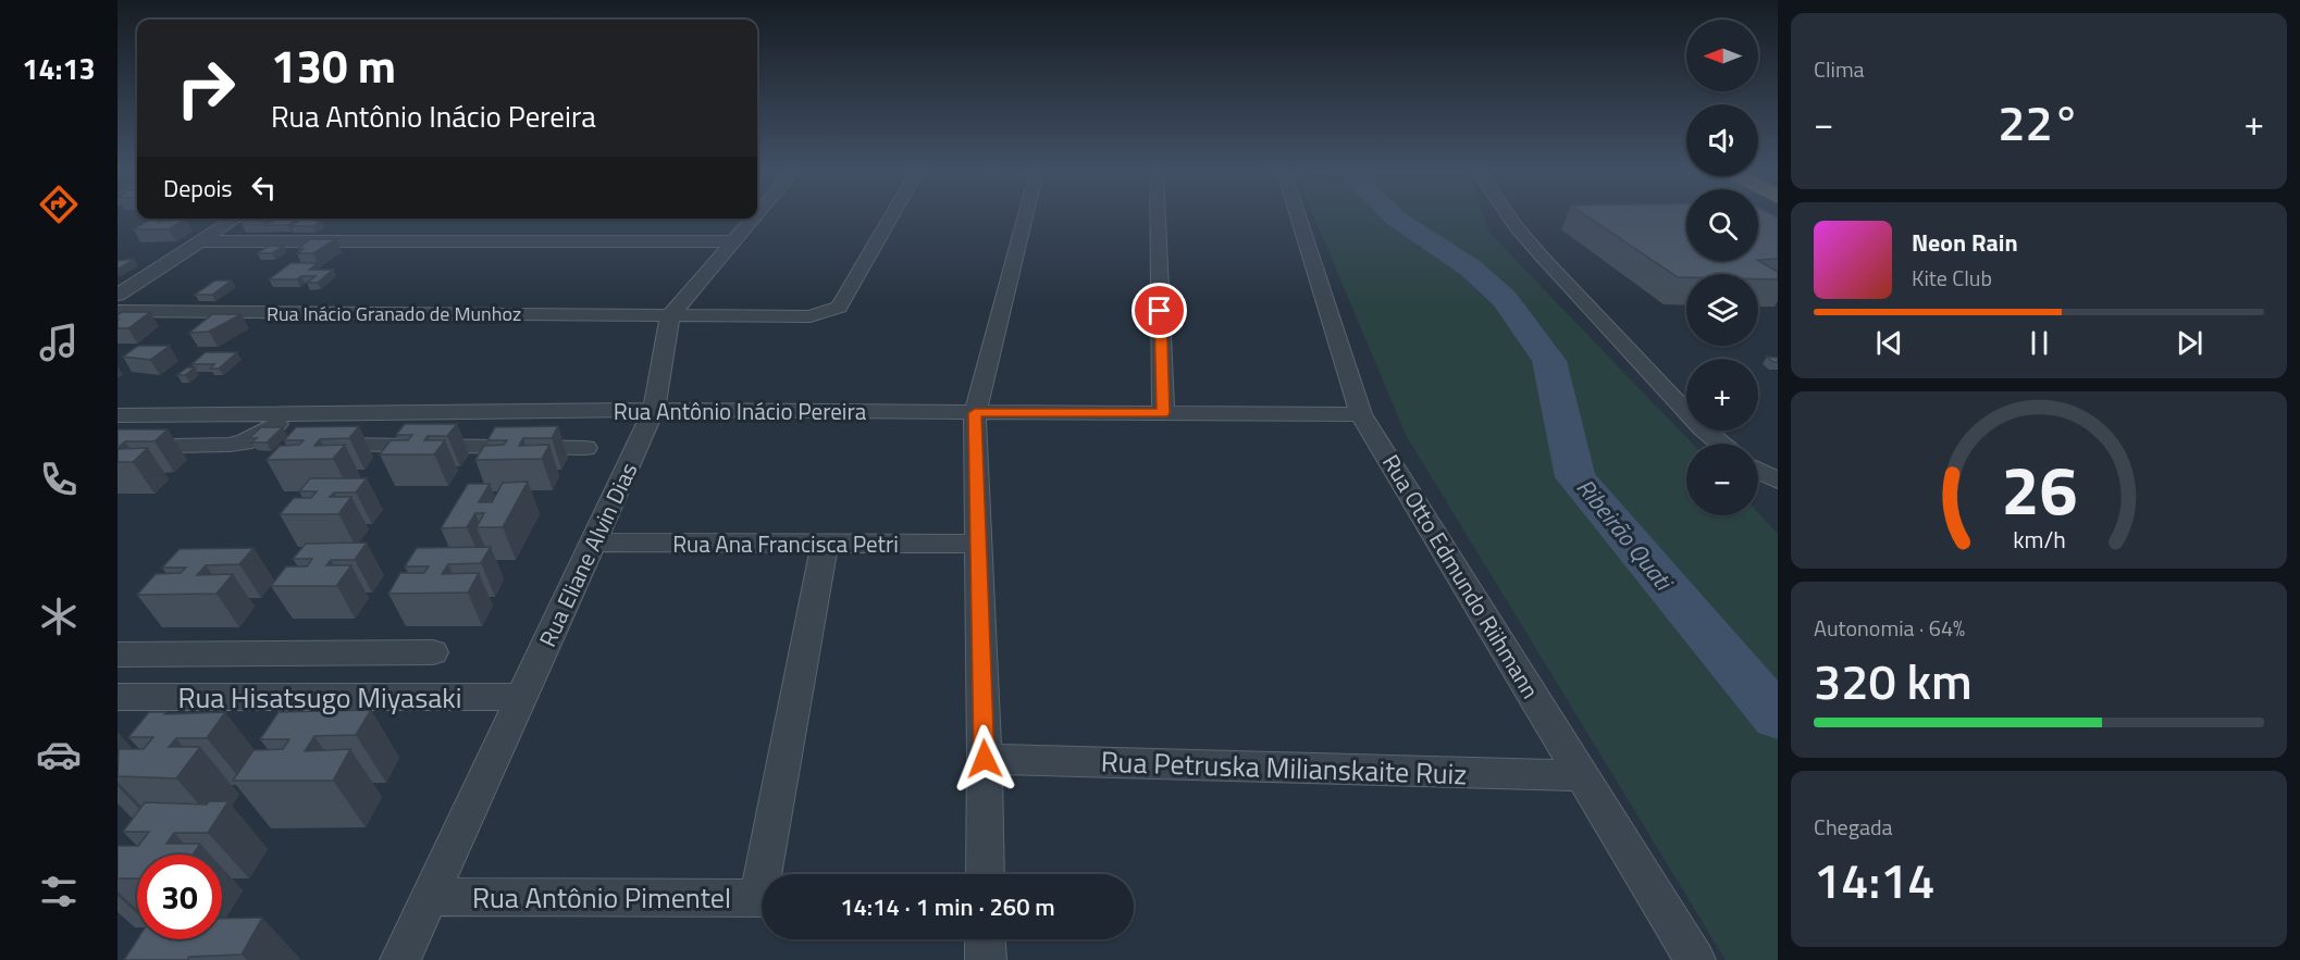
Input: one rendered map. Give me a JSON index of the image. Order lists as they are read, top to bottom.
{
  "streets": {
    "street": [
      "Rua Inácio Granado de Munhoz",
      "Rua Antônio Inácio Pereira",
      "Rua Ana Francisca Petri",
      "Rua Eliane Alvin Dias",
      "Rua Otto Edmundo Riihmann",
      "Rua Hisatsugo Miyasaki",
      "Rua Petruska Milianskaite Ruiz",
      "Rua Antônio Pimentel"
    ]
  },
  "crossings": [
    ["Rua Inácio Granado de Munhoz", "Rua Eliane Alvin Dias"],
    ["Rua Antônio Inácio Pereira", "Rua Eliane Alvin Dias"],
    ["Rua Antônio Inácio Pereira", "Rua Otto Edmundo Riihmann"],
    ["Rua Ana Francisca Petri", "Rua Eliane Alvin Dias"],
    ["Rua Eliane Alvin Dias", "Rua Hisatsugo Miyasaki"],
    ["Rua Eliane Alvin Dias", "Rua Antônio Pimentel"],
    ["Rua Otto Edmundo Riihmann", "Rua Petruska Milianskaite Ruiz"]
  ],
  "water": ["Ribeirão Quati"],
  "north": "left",
  "page": {
    "tabs": "14:13",
    "tile": [
      "Clima",
      ["Autonomia · 64%", "320 km"],
      ["Chegada", "14:14"]
    ],
    "map_buttons": ["+", "−"],
    "turn": ["130 m", "Rua Antônio Inácio Pereira"],
    "heat": ["−", "22°", "+"],
    "then": "Depois",
    "song": ["Neon Rain", "Kite Club"],
    "limit": "30",
    "trip": "14:14 · 1 min · 260 m",
    "gauge": ["26", "km/h"]
  }
}
